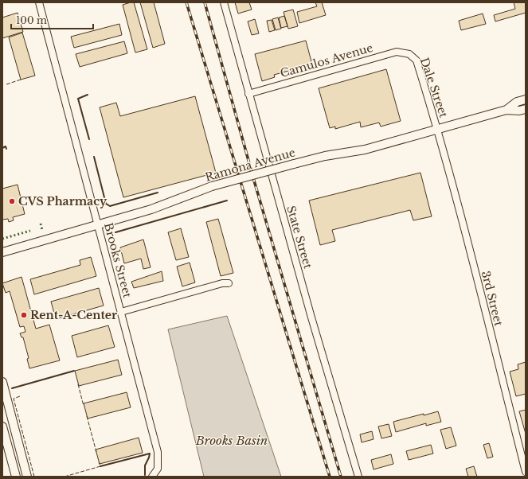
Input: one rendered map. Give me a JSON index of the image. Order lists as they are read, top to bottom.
{
  "streets": {
    "main road": ["Ramona Avenue"],
    "street": [
      "Camulos Avenue",
      "Dale Street",
      "State Street",
      "Brooks Street",
      "3rd Street"
    ]
  },
  "crossings": [
    ["Camulos Avenue", "Dale Street"],
    ["Camulos Avenue", "State Street"],
    ["Dale Street", "Ramona Avenue"],
    ["Dale Street", "3rd Street"],
    ["Ramona Avenue", "Brooks Street"],
    ["Ramona Avenue", "3rd Street"]
  ],
  "water": ["Brooks Basin"],
  "places": ["CVS Pharmacy", "Rent-A-Center"],
  "scale_bar": "100 m"
}
